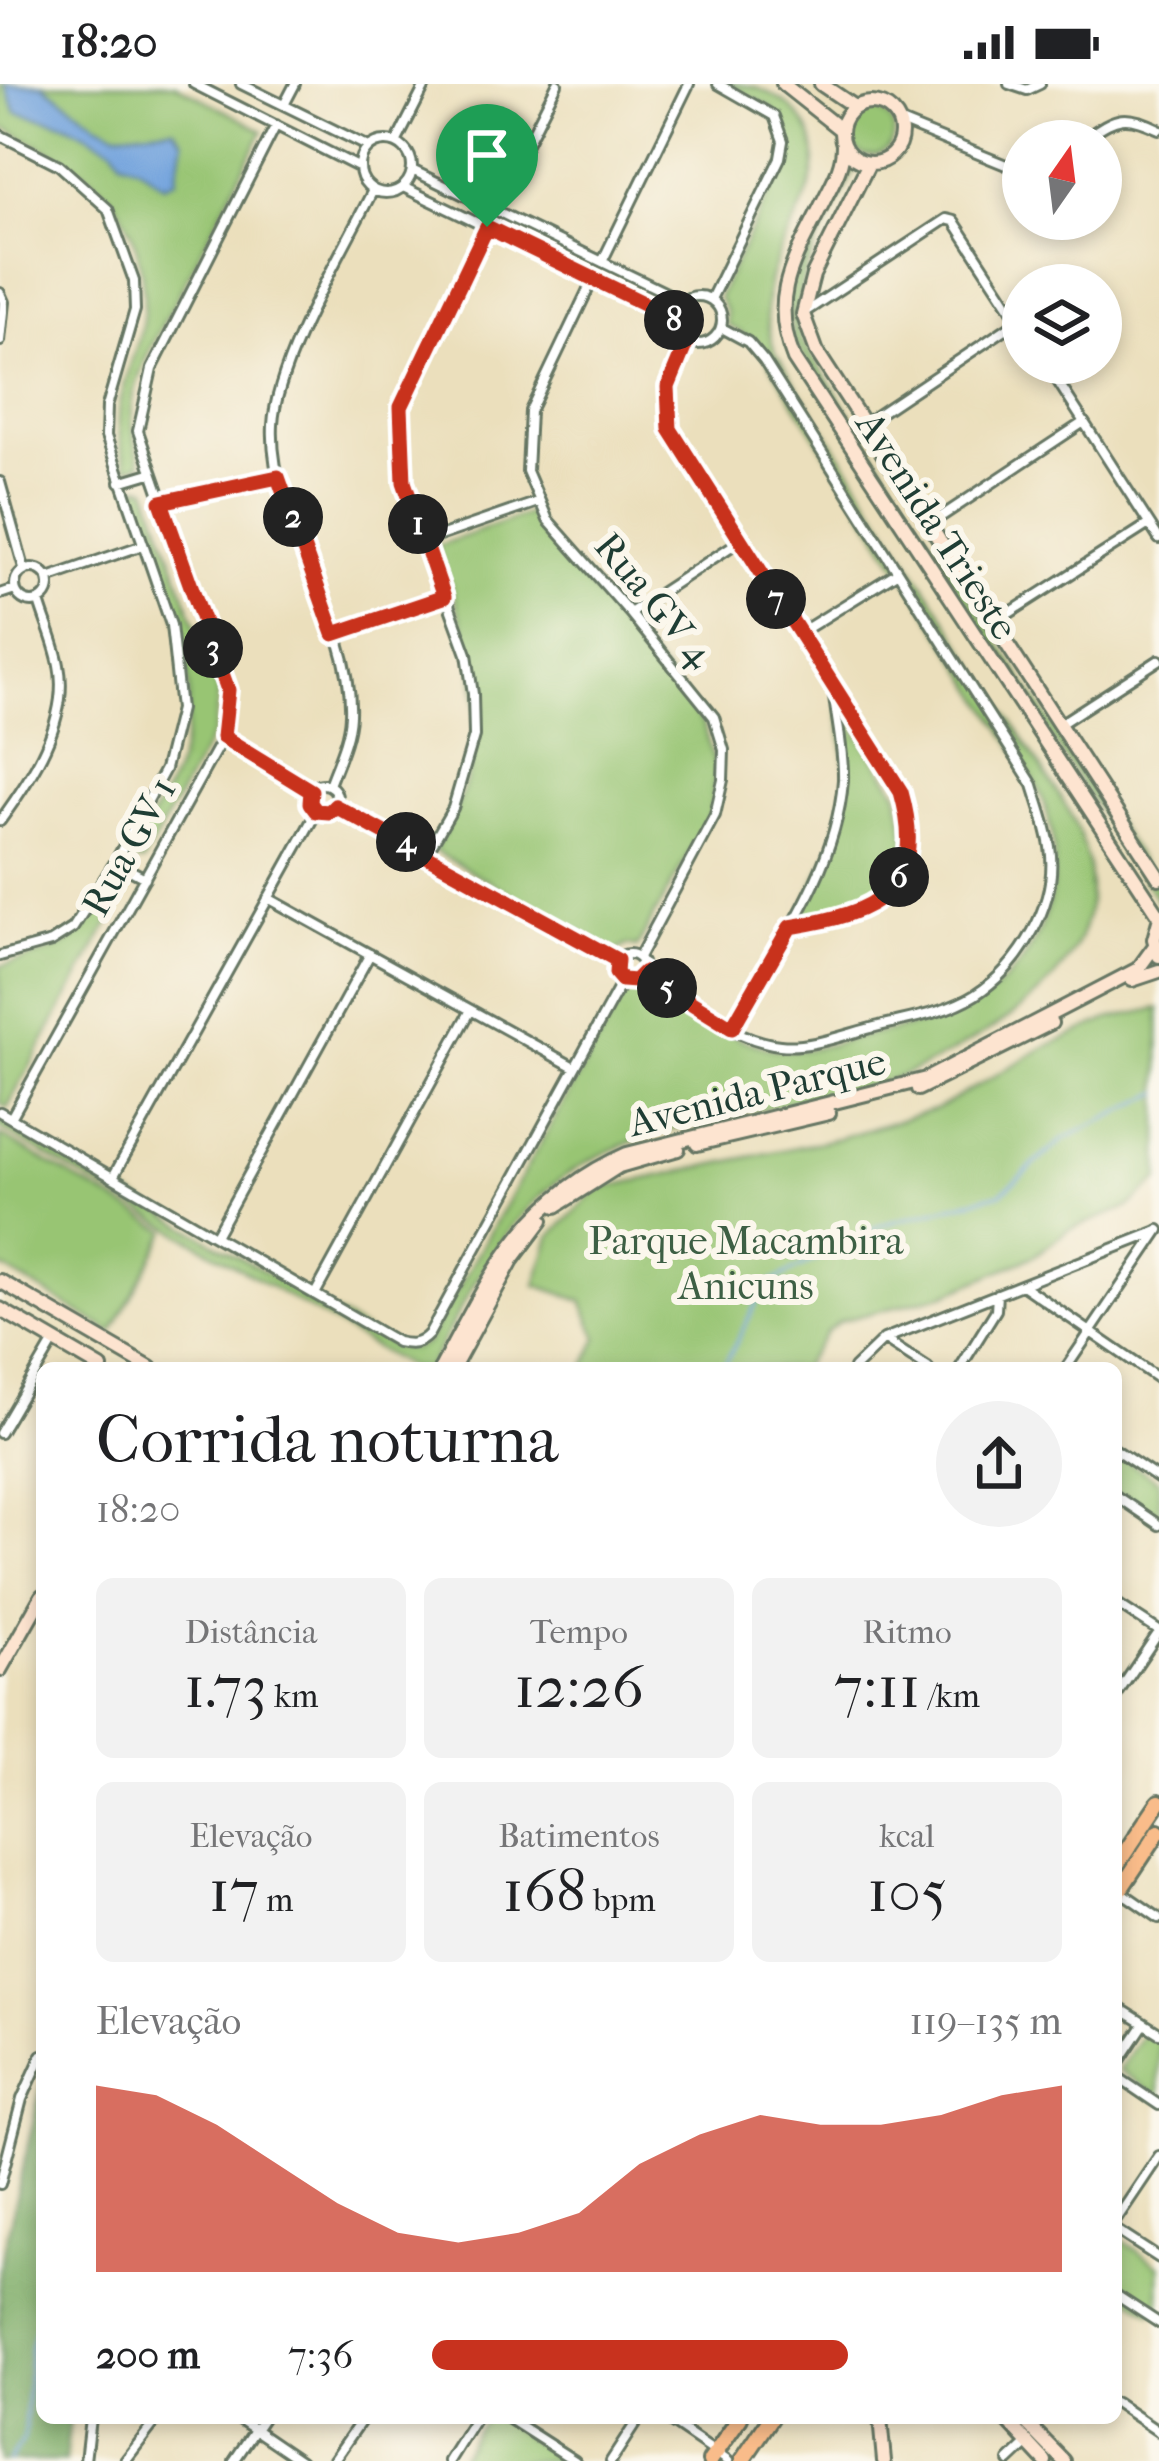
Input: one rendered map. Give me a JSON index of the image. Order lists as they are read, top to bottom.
{
  "streets": {
    "street": [
      "Avenida Trieste",
      "Rua GV 4",
      "Rua GV 1",
      "Avenida Parque"
    ]
  },
  "parks": ["Parque Macambira Anicuns"],
  "north": "top",
  "page": {
    "status": "18:20",
    "pins": [
      "8",
      "2",
      "1",
      "7",
      "3",
      "4",
      "6",
      "5"
    ],
    "heading": ["Corrida noturna", "18:20"],
    "stats": [
      ["Distância", "1.73 km"],
      ["Tempo", "12:26"],
      ["Ritmo", "7:11 /km"],
      ["Elevação", "17 m"],
      ["Batimentos", "168 bpm"],
      ["kcal", "105"]
    ],
    "chart": ["Elevação", "119–135 m"],
    "list": [
      {
        "name": "200 m",
        "note": "7:36"
      }
    ]
  }
}
